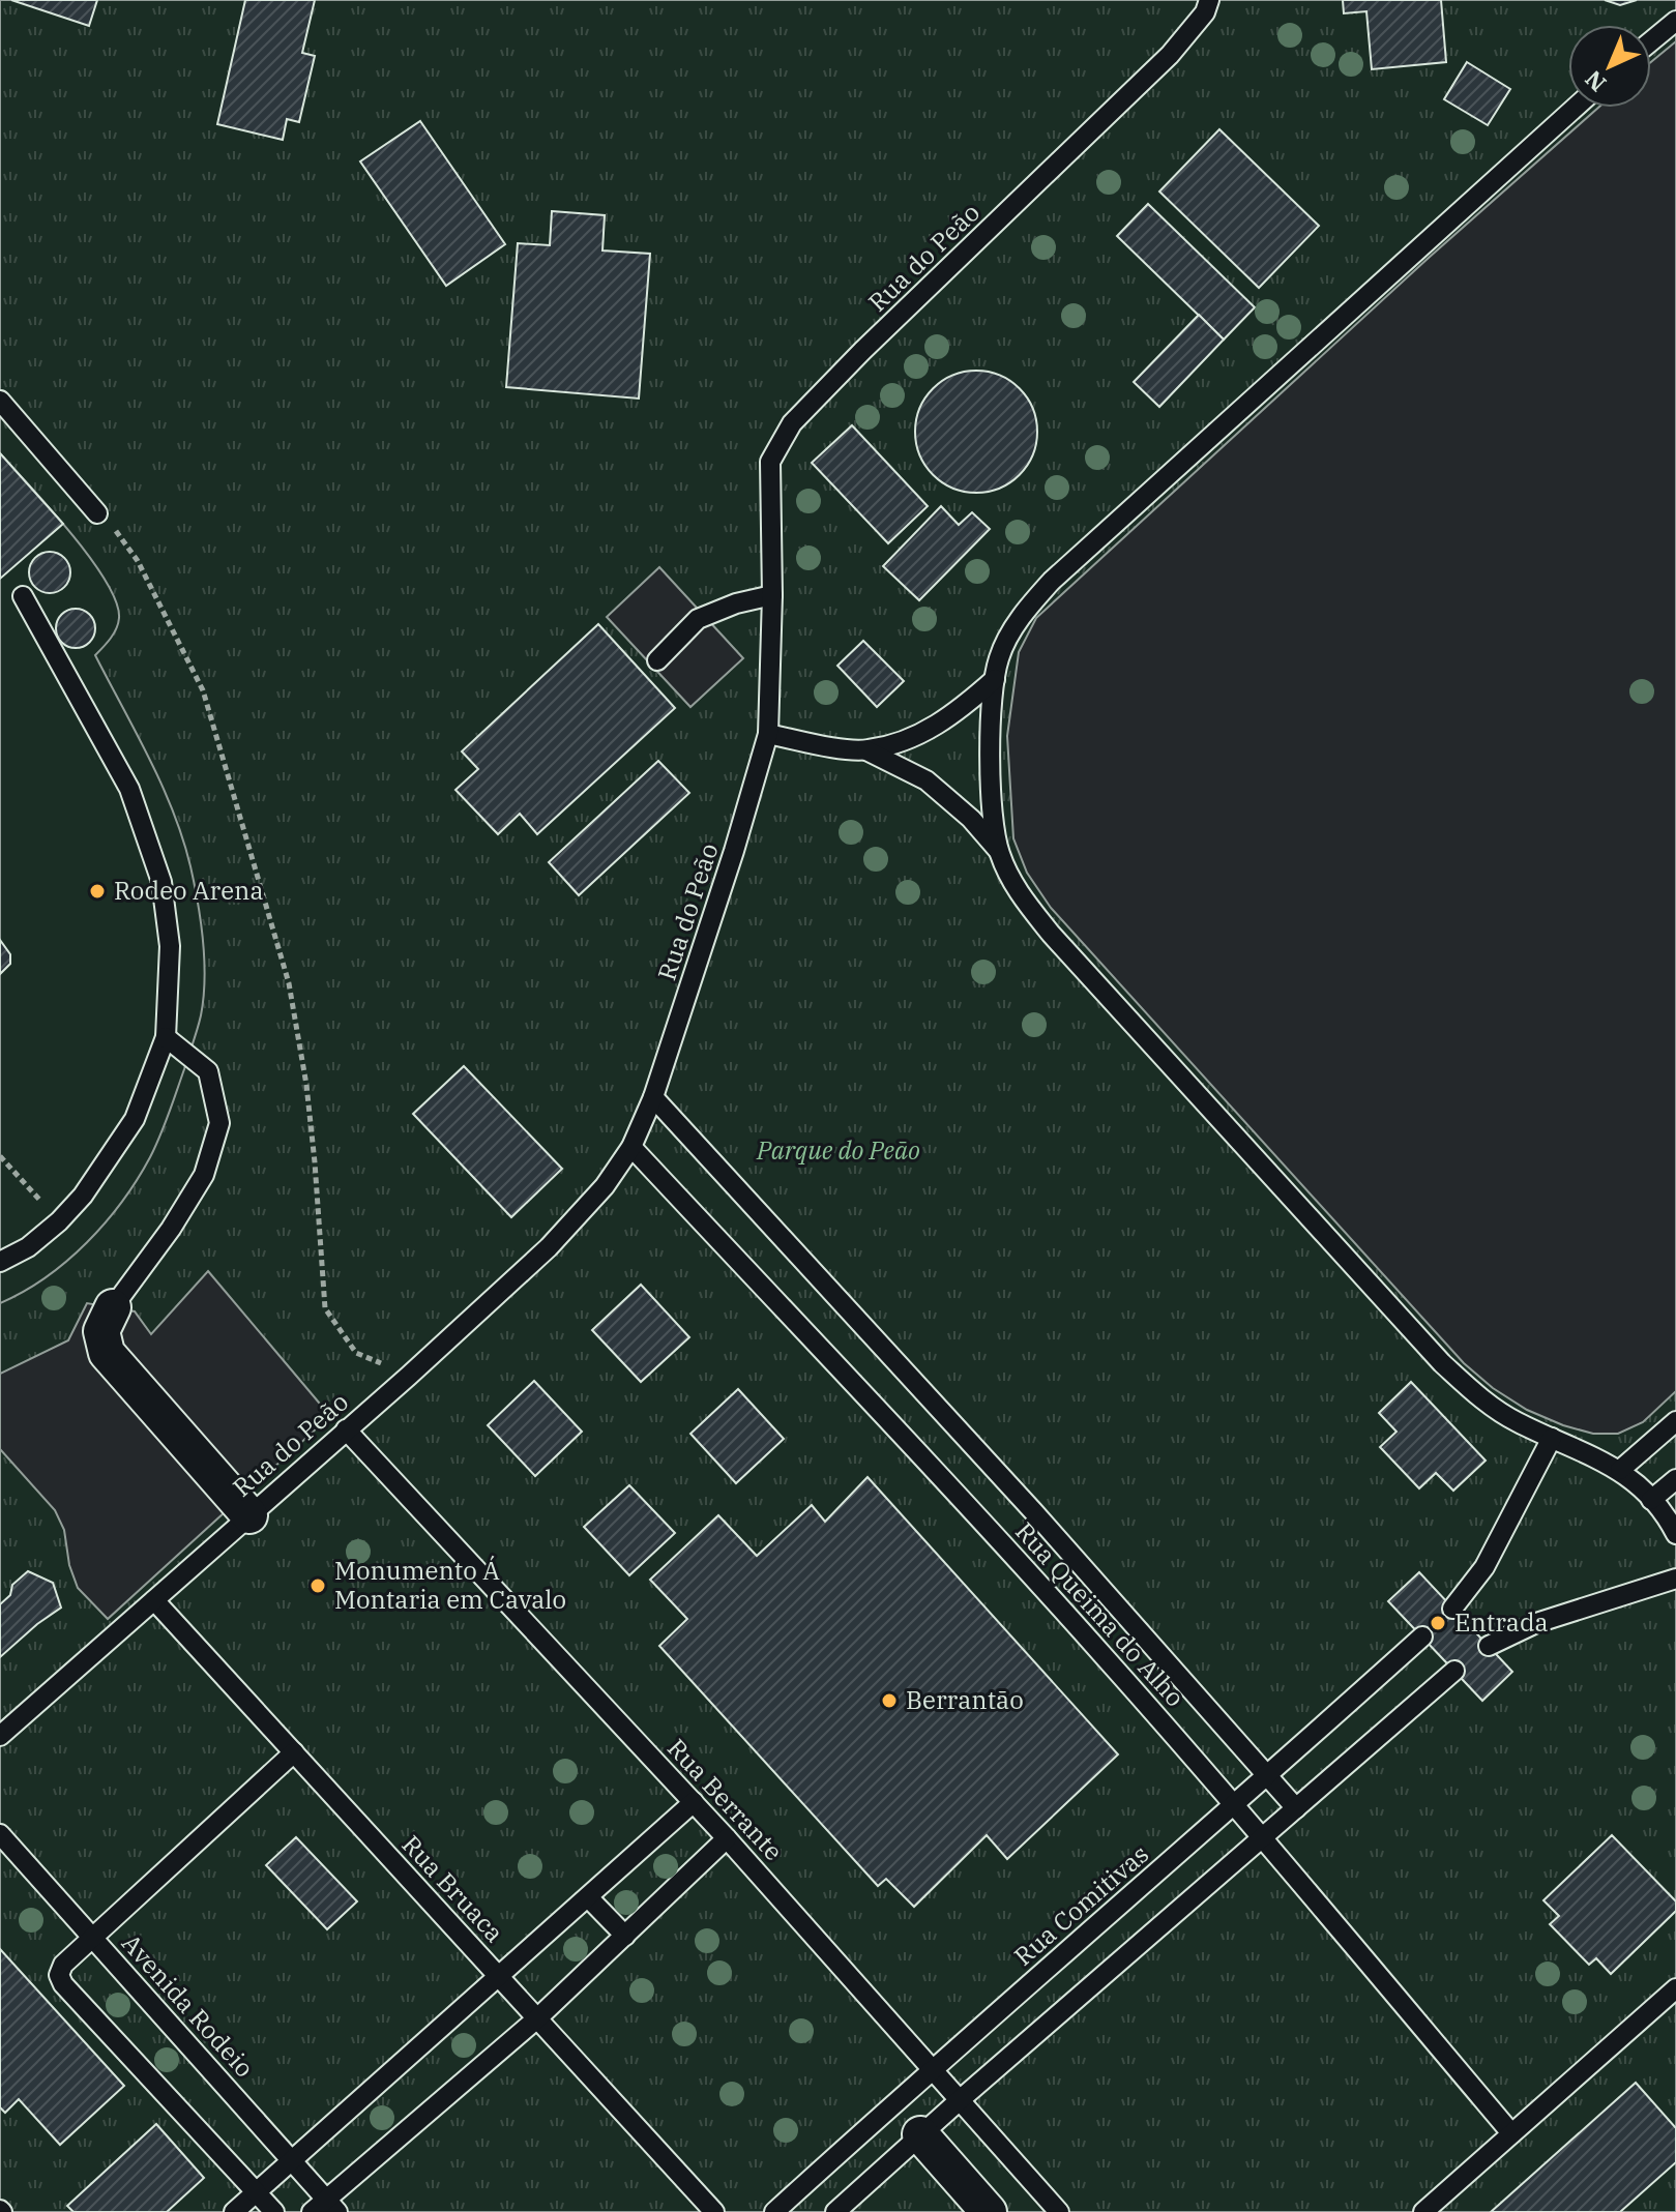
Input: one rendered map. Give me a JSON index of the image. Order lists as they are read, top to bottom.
{
  "streets": {
    "lane": [
      "Rua do Peão",
      "Rua Queima do Alho",
      "Rua Berrante",
      "Rua Bruaca",
      "Rua Comitivas",
      "Avenida Rodeio"
    ]
  },
  "crossings": [
    ["Rua do Peão", "Rua Queima do Alho"],
    ["Rua do Peão", "Rua Berrante"],
    ["Rua do Peão", "Rua Bruaca"],
    ["Rua Queima do Alho", "Rua Comitivas"],
    ["Rua Berrante", "Rua Comitivas"]
  ],
  "parks": ["Parque do Peão"],
  "places": [
    "Rodeo Arena",
    "Monumento Á Montaria em Cavalo",
    "Entrada",
    "Berrantão"
  ],
  "north": "bottom left"
}
